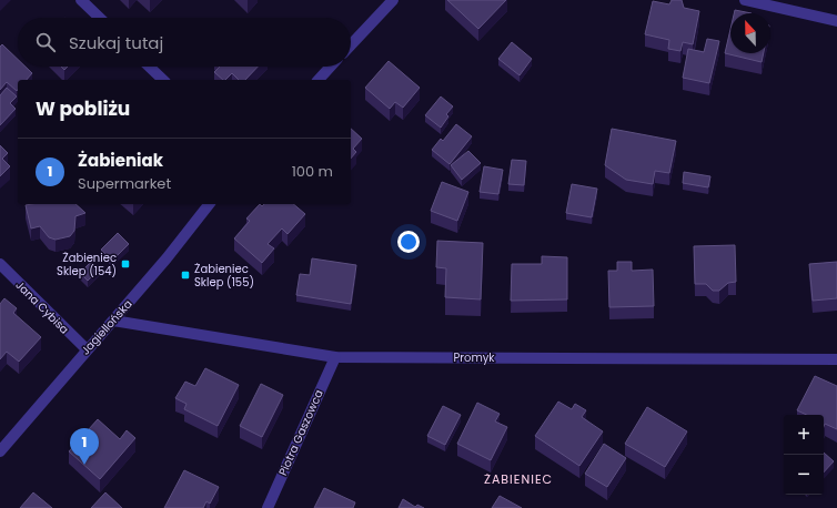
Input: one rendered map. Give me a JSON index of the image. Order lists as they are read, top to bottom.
{
  "streets": {
    "street": [
      "Jana Cybisa",
      "Jagiellońska",
      "Promyk",
      "Piotra Gaszowca"
    ]
  },
  "crossings": [
    ["Jana Cybisa", "Jagiellońska"],
    ["Jagiellońska", "Promyk"],
    ["Promyk", "Piotra Gaszowca"]
  ],
  "districts": ["ŻABIENIEC"],
  "places": {
    "transit": ["Żabieniec Sklep (154)", "Żabieniec Sklep (155)"]
  },
  "north": "top",
  "page": {
    "search": "Szukaj tutaj",
    "heading": "W pobliżu",
    "list": [
      {
        "mark": "1",
        "name": "Żabieniak",
        "note": "Supermarket",
        "value": "100 m"
      }
    ],
    "map_buttons": ["+", "−"],
    "pins": "1"
  }
}
